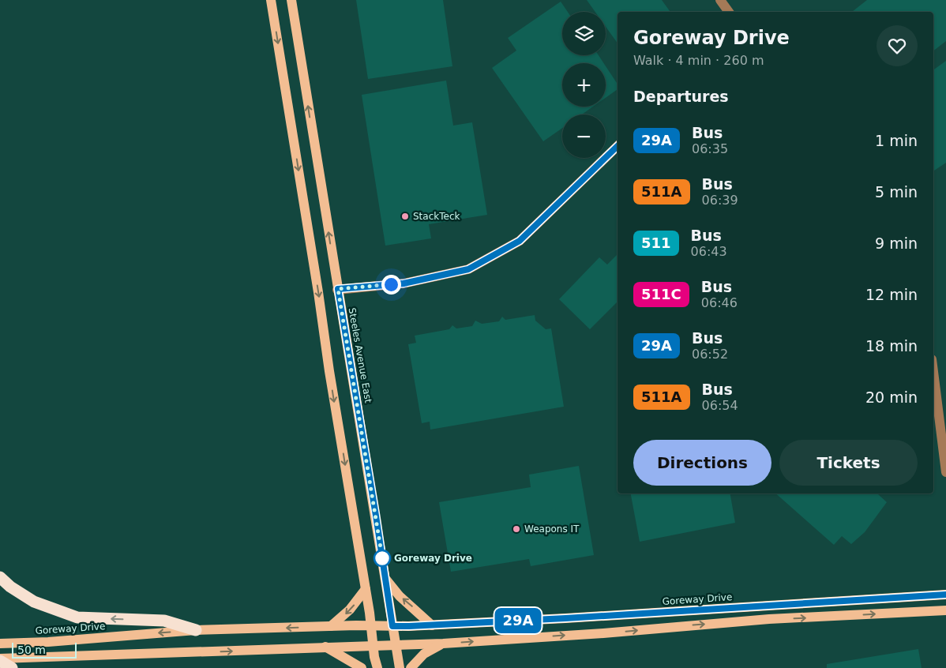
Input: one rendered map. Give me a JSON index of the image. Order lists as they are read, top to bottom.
{
  "streets": {
    "main road": ["Steeles Avenue East", "Goreway Drive"]
  },
  "crossings": [
    ["Steeles Avenue East", "Goreway Drive"]
  ],
  "places": ["StackTeck", "Weapons IT", "Goreway Drive"],
  "lines": ["bus line 29A"],
  "scale_bar": "50 m",
  "page": {
    "on_map": "29A",
    "map_buttons": ["+", "−"],
    "heading": [
      ["Goreway Drive", "Walk · 4 min · 260 m"],
      "Departures"
    ],
    "list": [
      {
        "mark": "29A",
        "name": "Bus",
        "note": "06:35",
        "value": "1 min"
      },
      {
        "mark": "511A",
        "name": "Bus",
        "note": "06:39",
        "value": "5 min"
      },
      {
        "mark": "511",
        "name": "Bus",
        "note": "06:43",
        "value": "9 min"
      },
      {
        "mark": "511C",
        "name": "Bus",
        "note": "06:46",
        "value": "12 min"
      },
      {
        "mark": "29A",
        "name": "Bus",
        "note": "06:52",
        "value": "18 min"
      },
      {
        "mark": "511A",
        "name": "Bus",
        "note": "06:54",
        "value": "20 min"
      }
    ],
    "buttons": ["Directions", "Tickets"],
    "scale": "50 m"
  }
}
